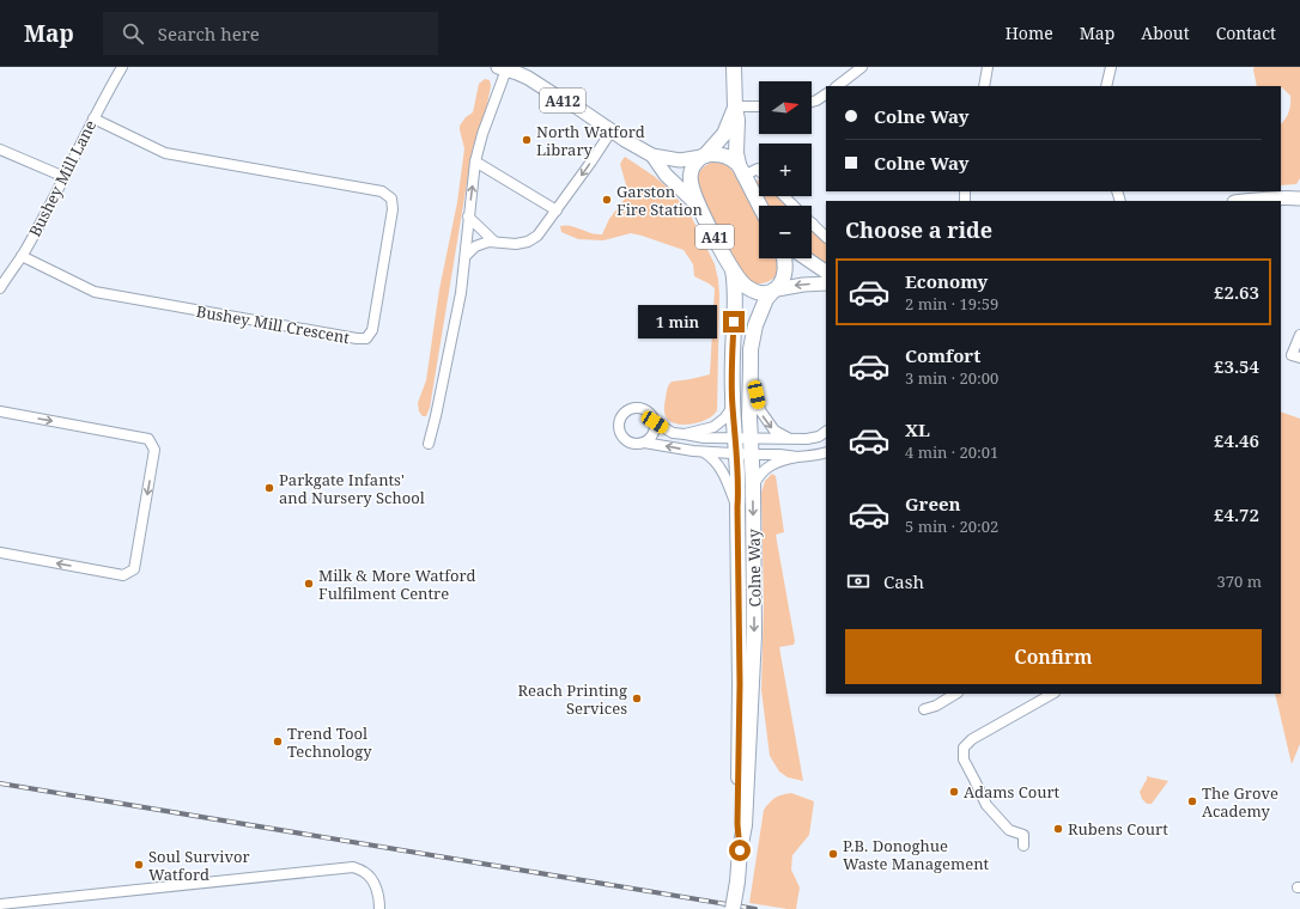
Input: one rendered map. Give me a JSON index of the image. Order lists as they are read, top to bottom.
{
  "streets": {
    "highway": ["A41", "Colne Way"],
    "main road": ["A412"],
    "street": ["Bushey Mill Lane", "Bushey Mill Crescent"]
  },
  "crossings": [
    ["A412", "A41"],
    ["Bushey Mill Lane", "Bushey Mill Crescent"],
    ["A41", "Colne Way"]
  ],
  "places": [
    "North Watford Library",
    "Garston Fire Station",
    "Parkgate Infants' and Nursery School",
    "Milk & More Watford Fulfilment Centre",
    "Reach Printing Services",
    "Trend Tool Technology",
    "Adams Court",
    "The Grove Academy",
    "Rubens Court",
    "P.B. Donoghue Waste Management",
    "Soul Survivor Watford"
  ],
  "north": "right",
  "page": {
    "header": "Map",
    "search": "Search here",
    "nav": [
      "Home",
      "Map",
      "About",
      "Contact"
    ],
    "map_buttons": ["+", "−"],
    "banner": ["Colne Way", "Colne Way"],
    "heading": "Choose a ride",
    "list": [
      {
        "name": "Economy",
        "note": "2 min · 19:59",
        "value": "£2.63"
      },
      {
        "name": "Comfort",
        "note": "3 min · 20:00",
        "value": "£3.54"
      },
      {
        "name": "XL",
        "note": "4 min · 20:01",
        "value": "£4.46"
      },
      {
        "name": "Green",
        "note": "5 min · 20:02",
        "value": "£4.72"
      }
    ],
    "bubble": "1 min",
    "pay": ["Cash", "370 m"],
    "buttons": "Confirm"
  }
}
